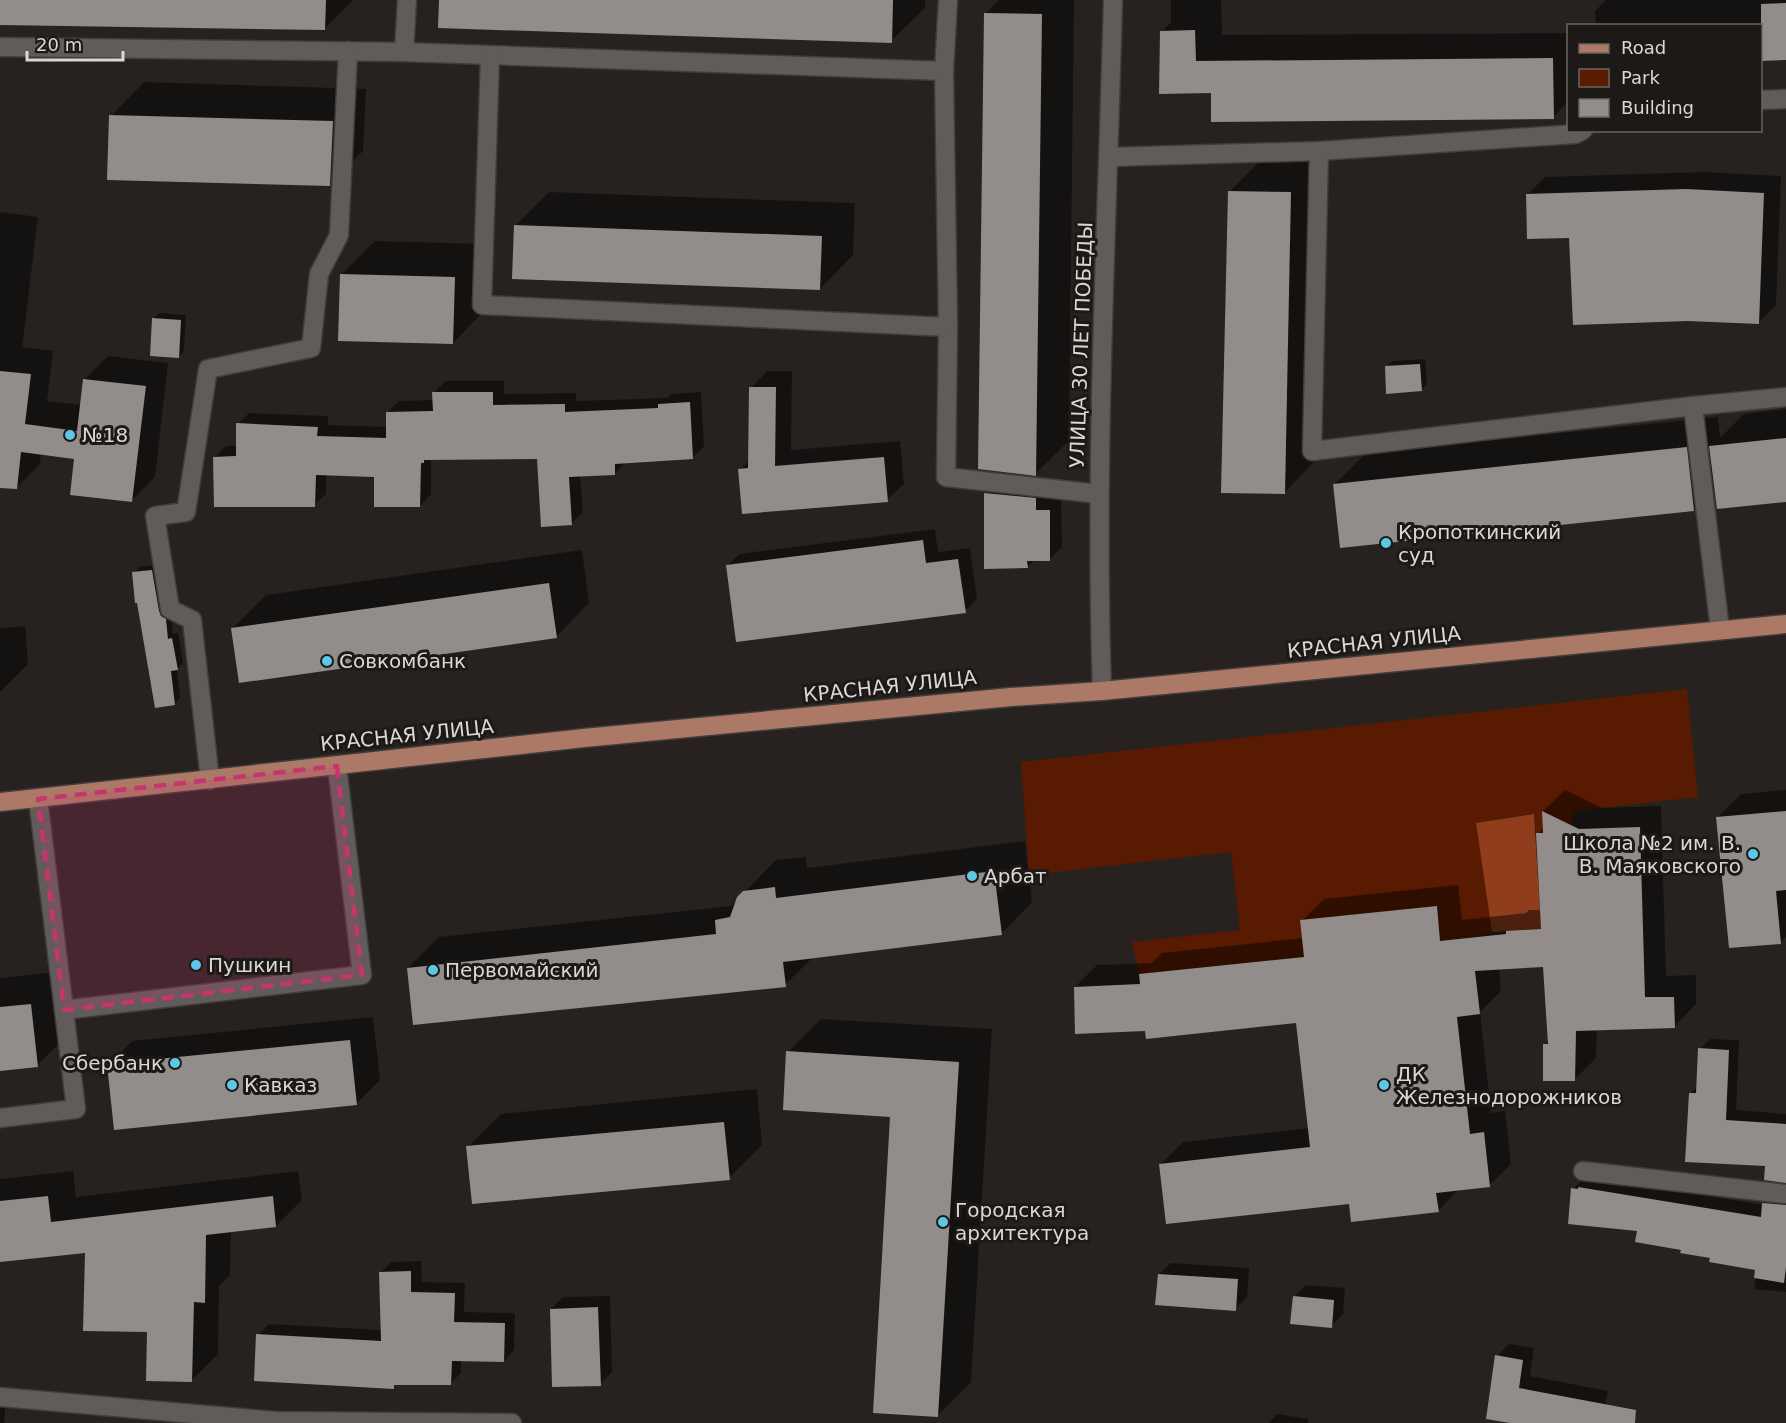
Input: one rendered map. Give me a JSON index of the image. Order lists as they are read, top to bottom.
{
  "streets": {
    "main road": ["КРАСНАЯ УЛИЦА"],
    "street": ["УЛИЦА 30 ЛЕТ ПОБЕДЫ"]
  },
  "crossings": [
    ["УЛИЦА 30 ЛЕТ ПОБЕДЫ", "КРАСНАЯ УЛИЦА"]
  ],
  "places": [
    "№18",
    "Кропоткинский суд",
    "Совкомбанк",
    "Школа №2 им. В. В. Маяковского",
    "Арбат",
    "Пушкин",
    "Первомайский",
    "Сбербанк",
    "Кавказ",
    "ДК Железнодорожников",
    "Городская архитектура"
  ],
  "legend": ["Road", "Park", "Building"],
  "scale_bar": "20 m"
}
